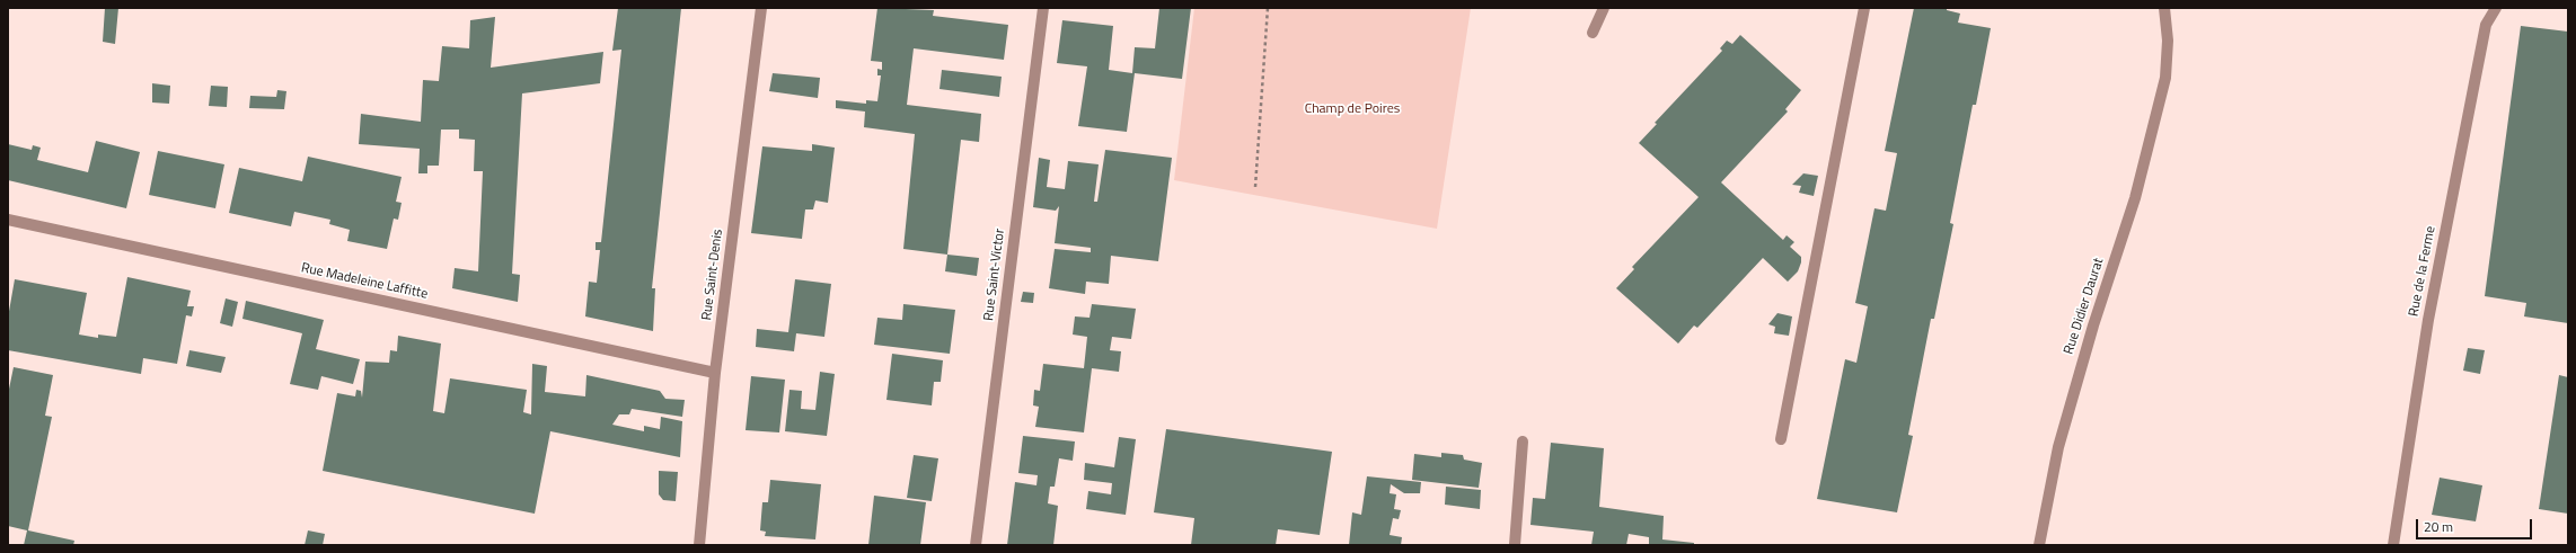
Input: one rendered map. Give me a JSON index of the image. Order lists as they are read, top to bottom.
{
  "streets": {
    "street": [
      "Rue de la Ferme",
      "Rue Saint-Denis",
      "Rue Saint-Victor",
      "Rue Madeleine Laffitte",
      "Rue Didier Daurat"
    ]
  },
  "crossings": [
    ["Rue Saint-Denis", "Rue Madeleine Laffitte"]
  ],
  "parks": ["Champ de Poires"],
  "scale_bar": "20 m"
}
